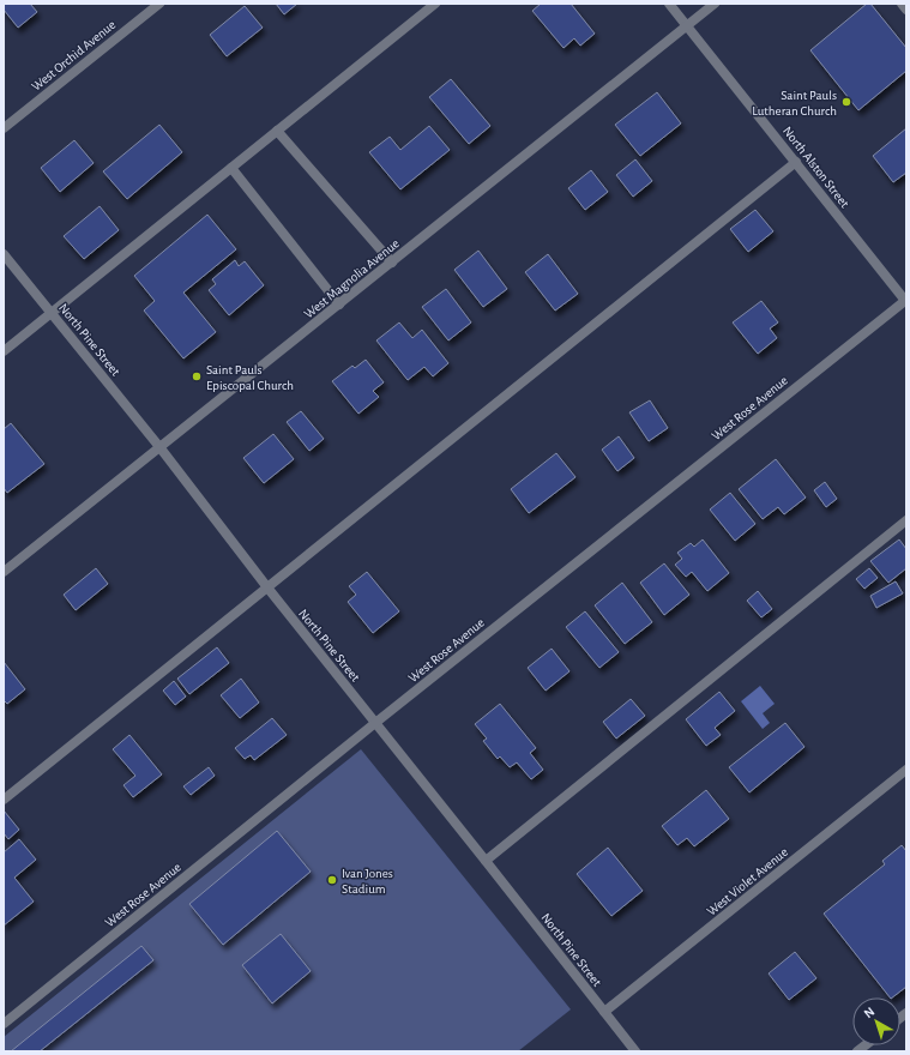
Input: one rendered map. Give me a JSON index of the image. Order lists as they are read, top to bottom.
{
  "streets": {
    "street": [
      "West Orchid Avenue",
      "North Alston Street",
      "West Magnolia Avenue",
      "North Pine Street",
      "West Rose Avenue",
      "West Violet Avenue"
    ]
  },
  "crossings": [
    ["North Alston Street", "West Magnolia Avenue"],
    ["North Alston Street", "West Rose Avenue"],
    ["West Magnolia Avenue", "North Pine Street"],
    ["North Pine Street", "West Rose Avenue"],
    ["North Pine Street", "West Violet Avenue"]
  ],
  "places": ["Saint Pauls Lutheran Church", "Saint Pauls Episcopal Church", "Ivan Jones Stadium"],
  "north": "top left"
}
